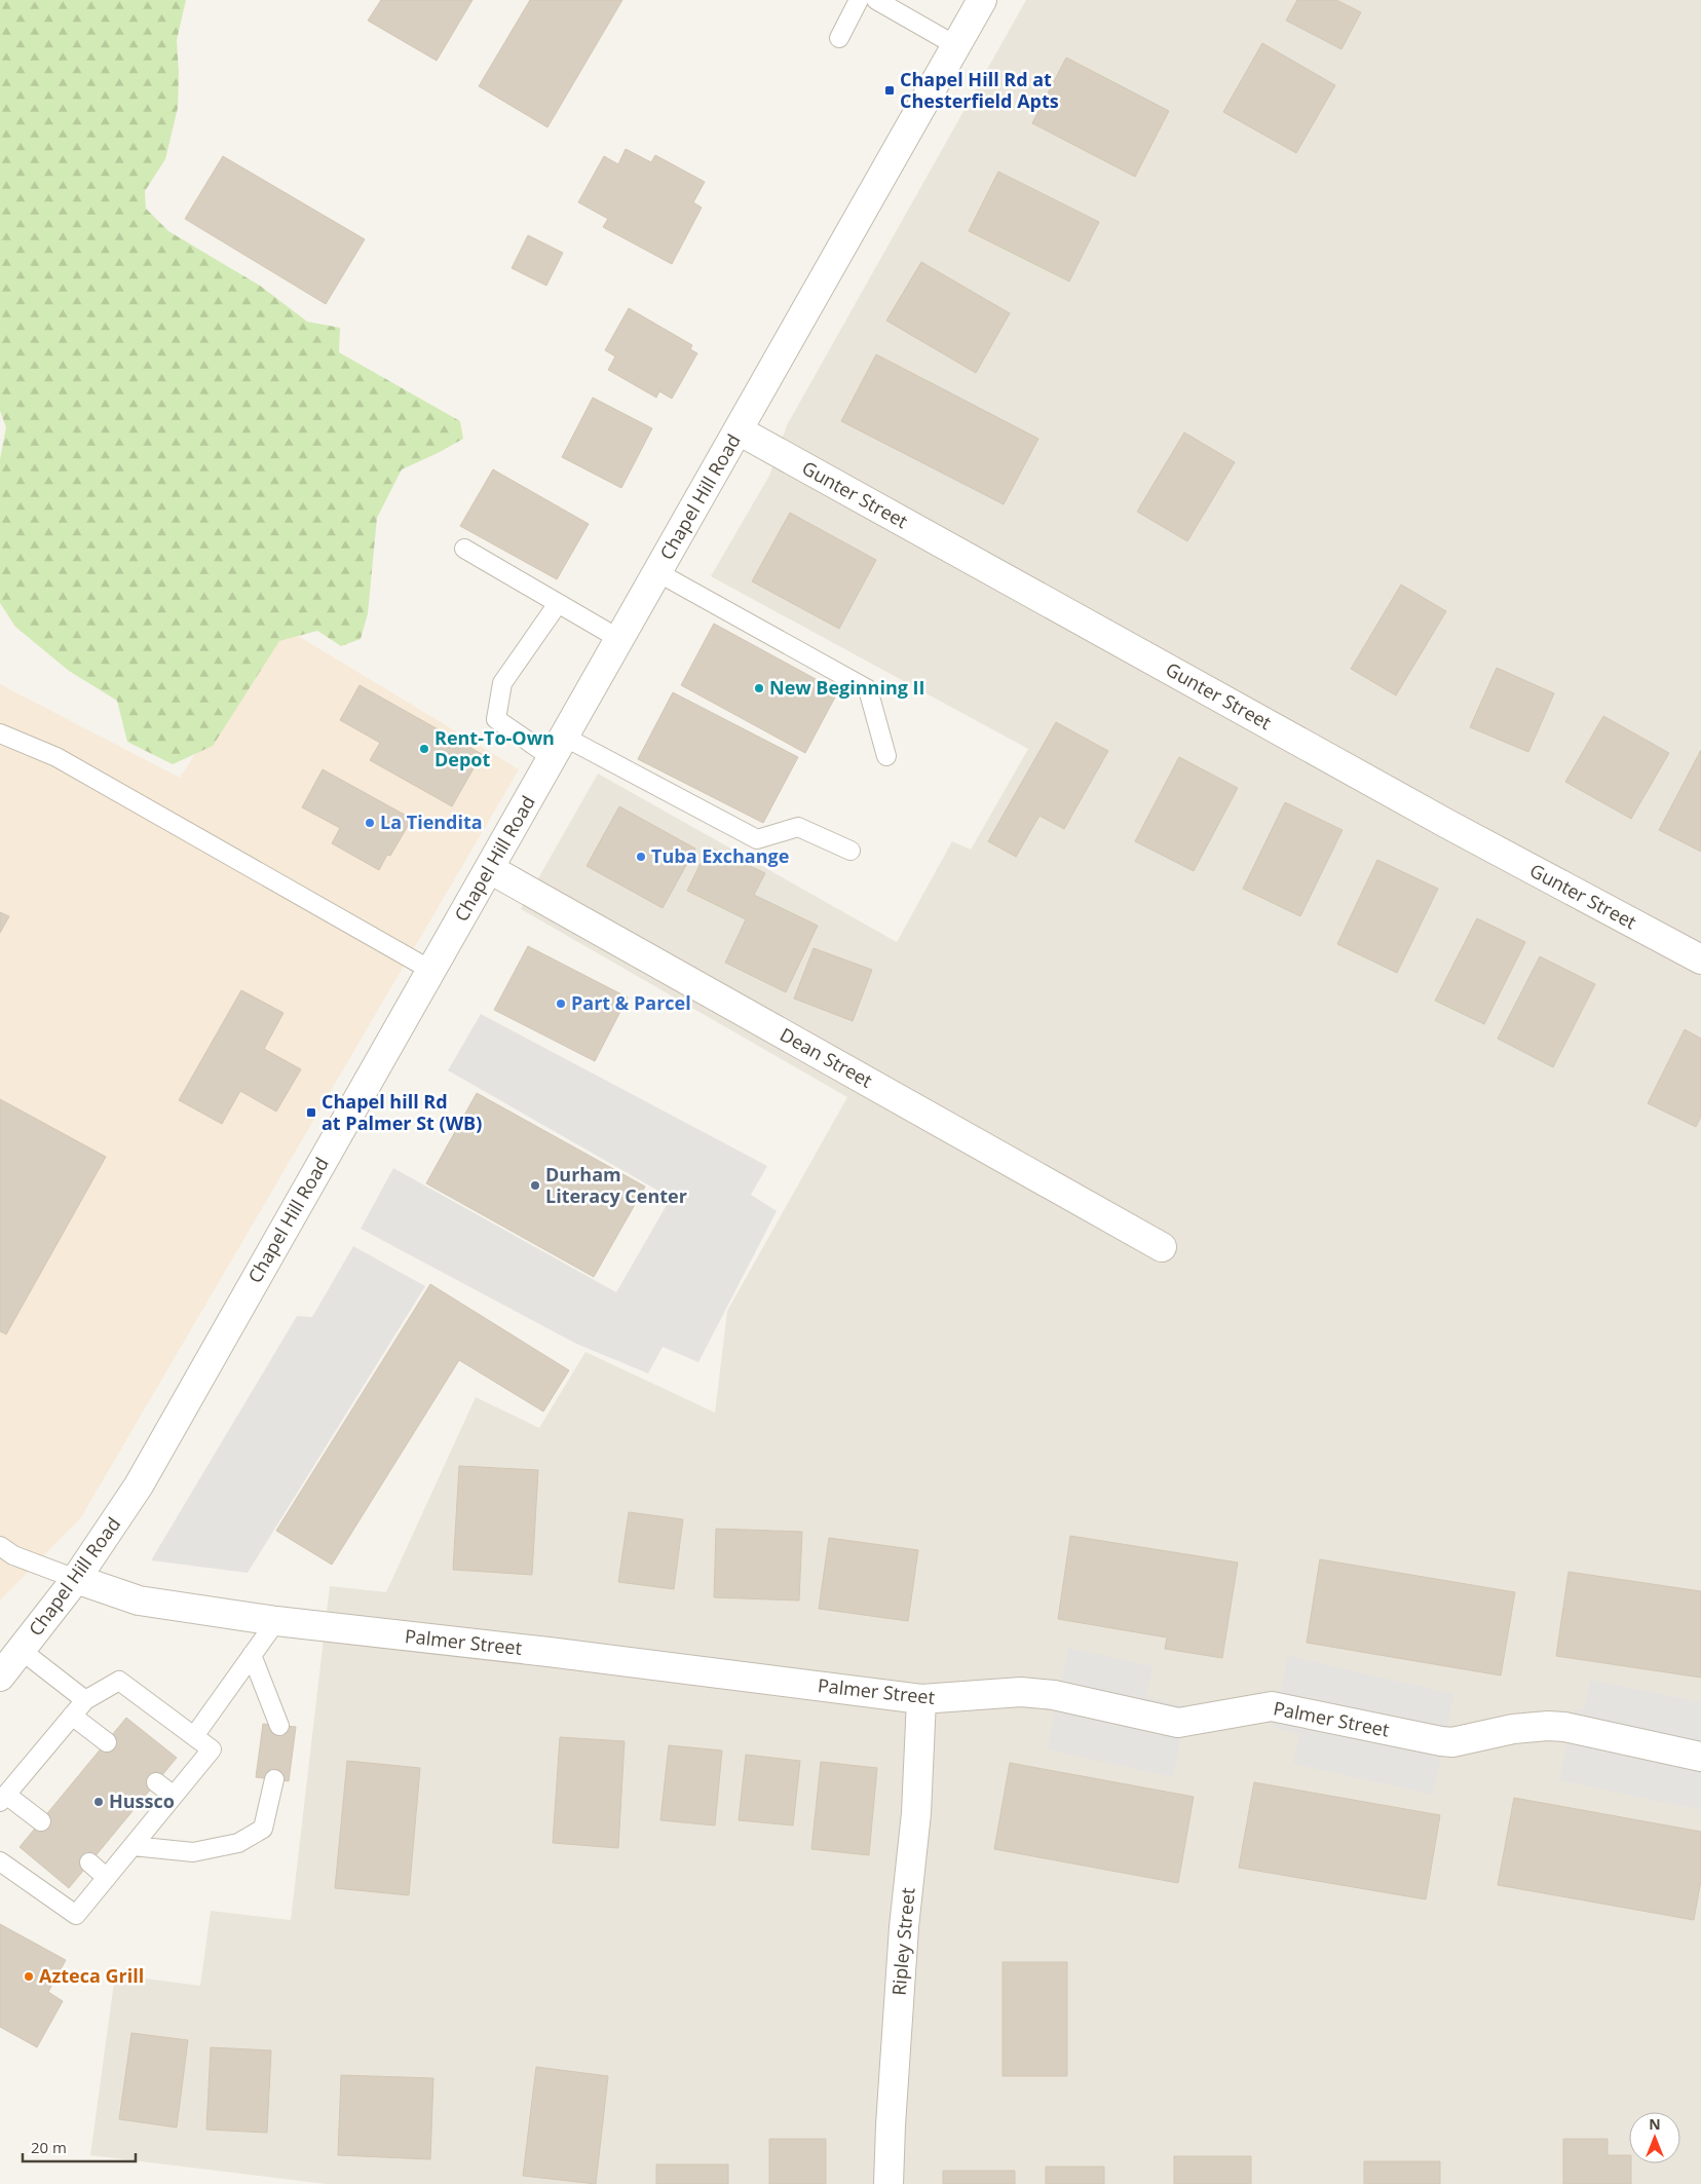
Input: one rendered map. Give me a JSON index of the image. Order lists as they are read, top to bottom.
{
  "streets": {
    "street": [
      "Gunter Street",
      "Chapel Hill Road",
      "Dean Street",
      "Palmer Street",
      "Ripley Street"
    ]
  },
  "crossings": [
    ["Gunter Street", "Chapel Hill Road"],
    ["Chapel Hill Road", "Dean Street"],
    ["Chapel Hill Road", "Palmer Street"],
    ["Palmer Street", "Ripley Street"]
  ],
  "places": {
    "transit": ["Chapel Hill Rd at Chesterfield Apts", "Chapel hill Rd at Palmer St (WB)"],
    "other": [
      "New Beginning II",
      "Rent-To-Own Depot",
      "La Tiendita",
      "Tuba Exchange",
      "Part & Parcel",
      "Durham Literacy Center",
      "Hussco",
      "Azteca Grill"
    ]
  },
  "scale_bar": "20 m",
  "north": "top"
}
